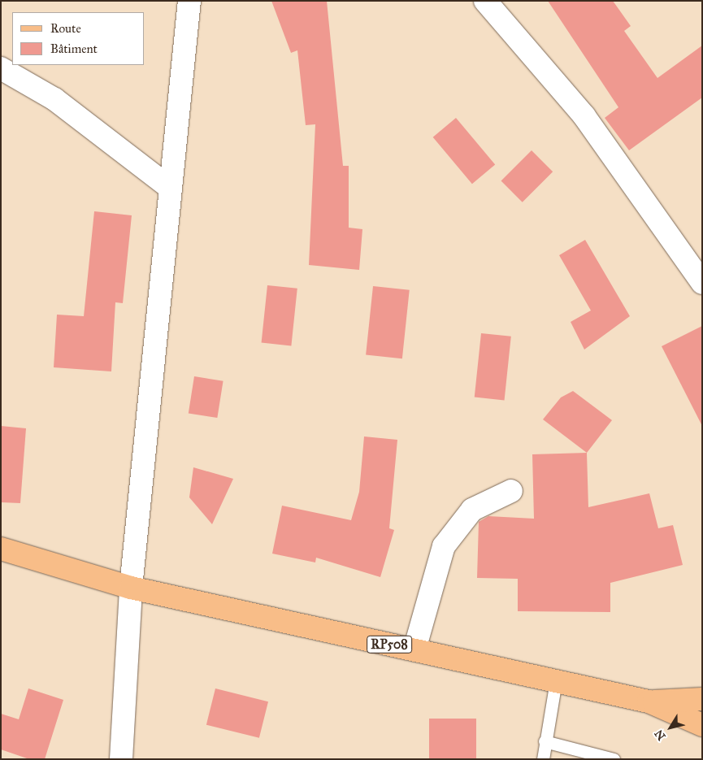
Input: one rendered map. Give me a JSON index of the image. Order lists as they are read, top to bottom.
{
  "streets": {
    "main road": ["RP508"]
  },
  "legend": ["Route", "Bâtiment"],
  "north": "bottom left"
}
